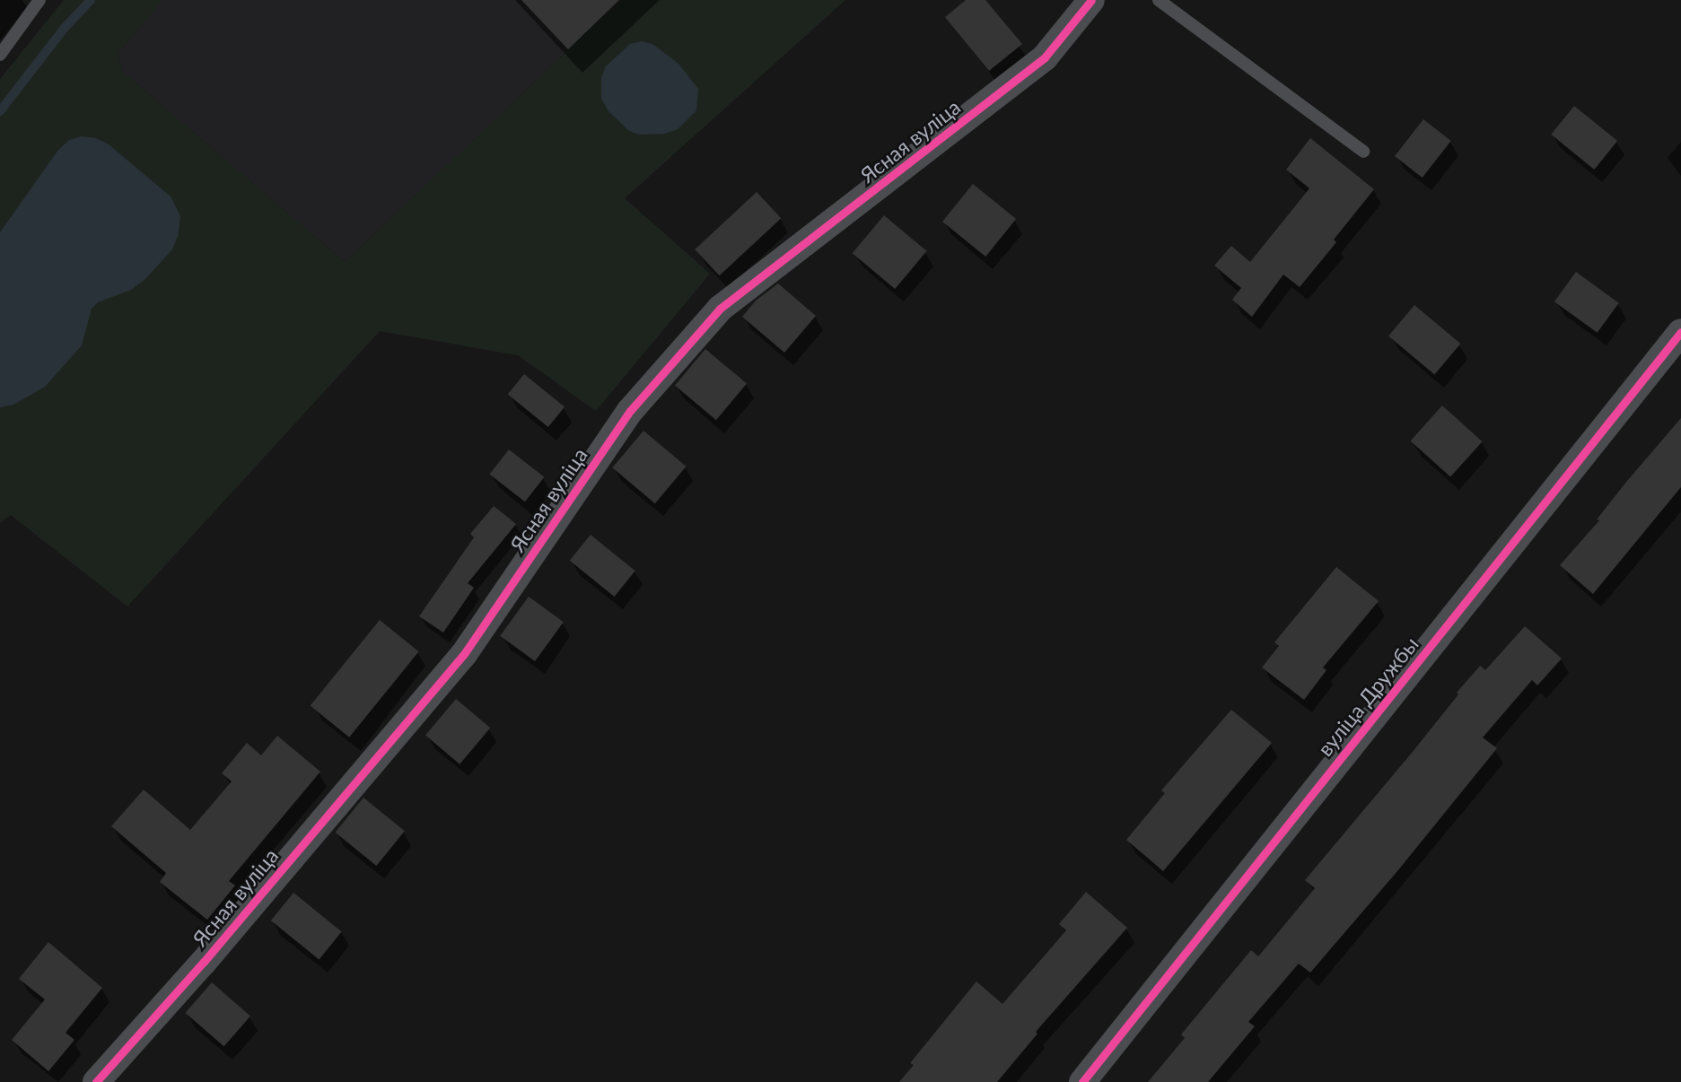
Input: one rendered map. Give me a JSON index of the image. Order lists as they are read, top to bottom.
{
  "streets": {
    "street": ["Ясная вуліца", "вуліца Дружбы"]
  }
}
